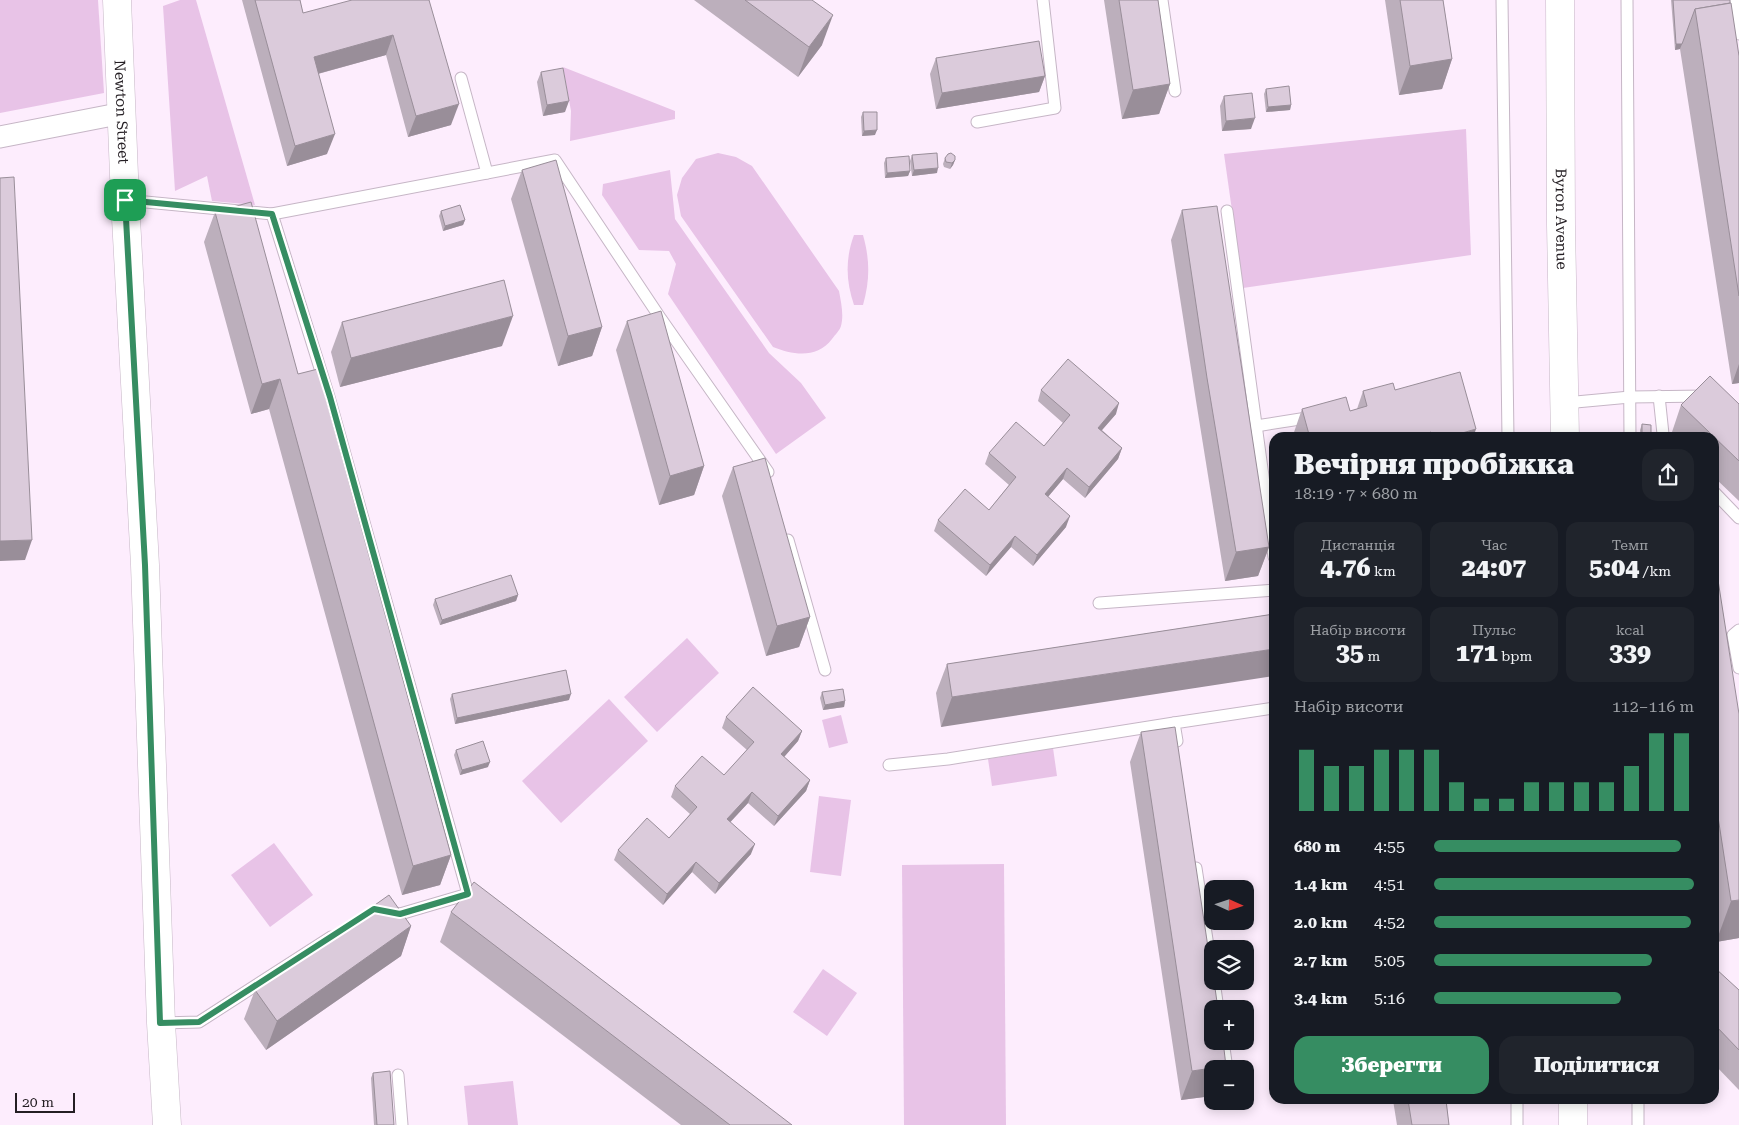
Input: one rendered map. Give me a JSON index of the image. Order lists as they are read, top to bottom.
{
  "streets": {
    "street": ["Newton Street", "Byron Avenue"]
  },
  "scale_bar": "20 m",
  "north": "right",
  "page": {
    "heading": ["Вечірня пробіжка", "18:19 · 7 × 680 m"],
    "stats": [
      ["Дистанція", "4.76 km"],
      ["Час", "24:07"],
      ["Темп", "5:04 /km"],
      ["Набір висоти", "35 m"],
      ["Пульс", "171 bpm"],
      ["kcal", "339"]
    ],
    "chart": ["Набір висоти", "112–116 m"],
    "list": [
      {
        "name": "680 m",
        "note": "4:55"
      },
      {
        "name": "1.4 km",
        "note": "4:51"
      },
      {
        "name": "2.0 km",
        "note": "4:52"
      },
      {
        "name": "2.7 km",
        "note": "5:05"
      },
      {
        "name": "3.4 km",
        "note": "5:16"
      }
    ],
    "map_buttons": ["+", "−"],
    "buttons": ["Зберегти", "Поділитися"],
    "scale": "20 m"
  }
}
